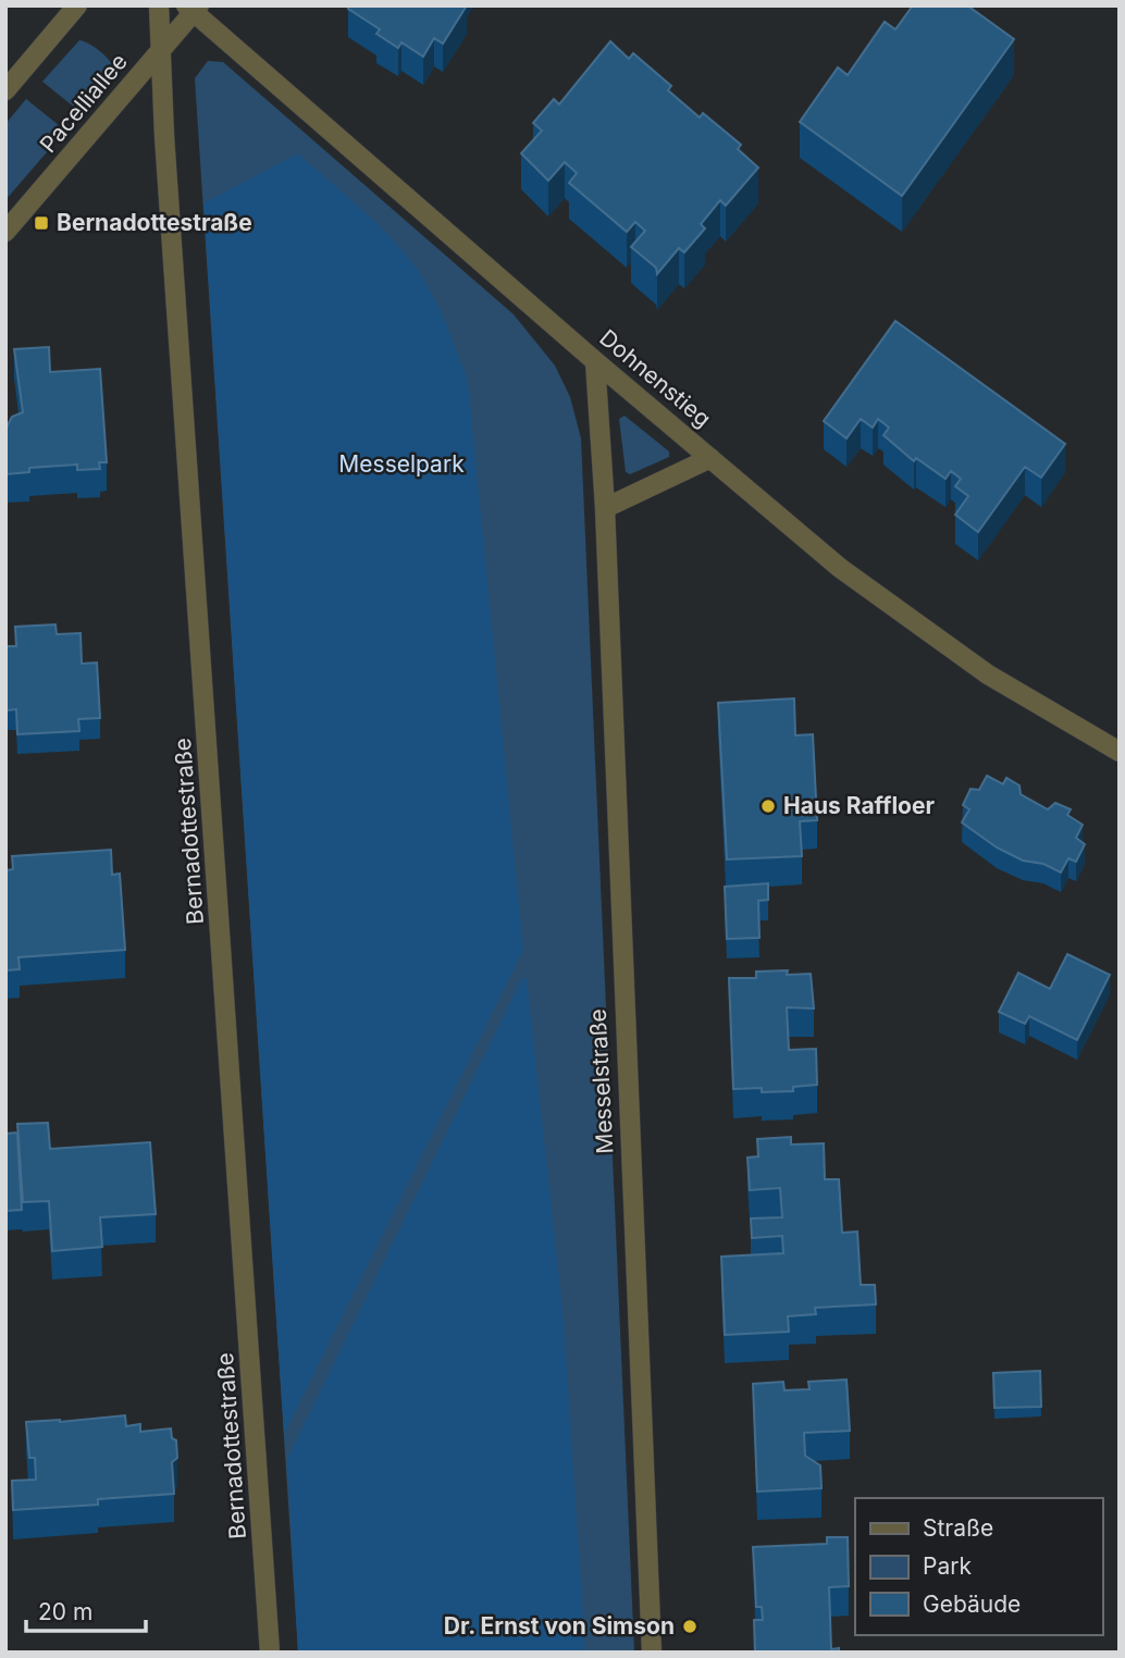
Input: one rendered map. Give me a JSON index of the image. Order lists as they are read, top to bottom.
{
  "streets": {
    "street": [
      "Pacelliallee",
      "Dohnenstieg",
      "Bernadottestraße",
      "Messelstraße"
    ]
  },
  "crossings": [
    ["Pacelliallee", "Dohnenstieg"],
    ["Pacelliallee", "Bernadottestraße"],
    ["Dohnenstieg", "Messelstraße"]
  ],
  "parks": ["Messelpark"],
  "places": {
    "transit": ["Bernadottestraße"],
    "other": ["Haus Raffloer", "Dr. Ernst von Simson"]
  },
  "legend": ["Straße", "Park", "Gebäude"],
  "scale_bar": "20 m"
}
